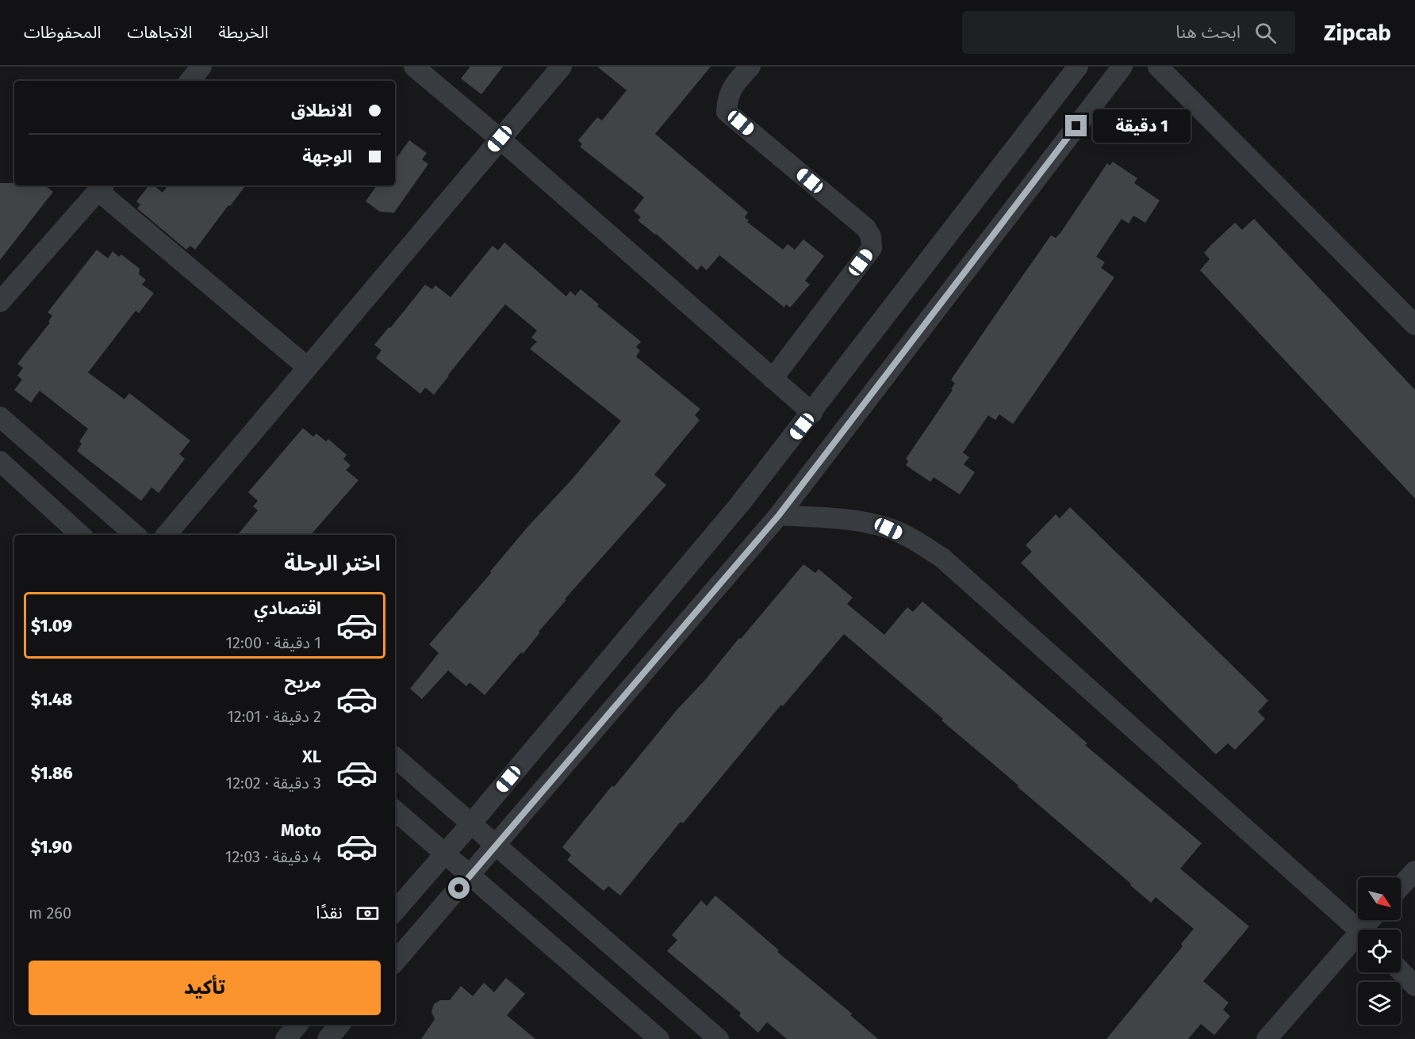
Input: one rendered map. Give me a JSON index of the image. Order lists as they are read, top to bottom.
{
  "north": "bottom right",
  "page": {
    "header": "Zipcab",
    "search": "ابحث هنا",
    "nav": ["الخريطة", "الاتجاهات", "المحفوظات"],
    "banner": ["الانطلاق", "الوجهة"],
    "bubble": "1 دقيقة",
    "heading": "اختر الرحلة",
    "list": [
      {
        "name": "اقتصادي",
        "note": "1 دقيقة · 12:00",
        "value": "$1.09"
      },
      {
        "name": "مريح",
        "note": "2 دقيقة · 12:01",
        "value": "$1.48"
      },
      {
        "name": "XL",
        "note": "3 دقيقة · 12:02",
        "value": "$1.86"
      },
      {
        "name": "Moto",
        "note": "4 دقيقة · 12:03",
        "value": "$1.90"
      }
    ],
    "pay": ["نقدًا", "260 m"],
    "buttons": "تأكيد"
  }
}
